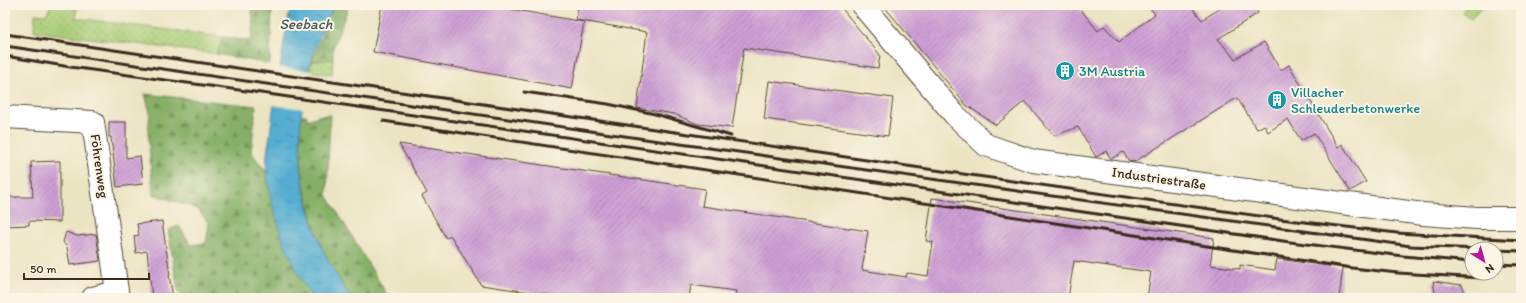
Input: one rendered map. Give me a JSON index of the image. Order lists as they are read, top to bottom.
{
  "streets": {
    "street": ["Föhrenweg", "Industriestraße"]
  },
  "water": ["Seebach"],
  "places": {
    "building": ["3M Austria", "Villacher Schleuderbetonwerke"]
  },
  "scale_bar": "50 m",
  "north": "bottom right"
}
